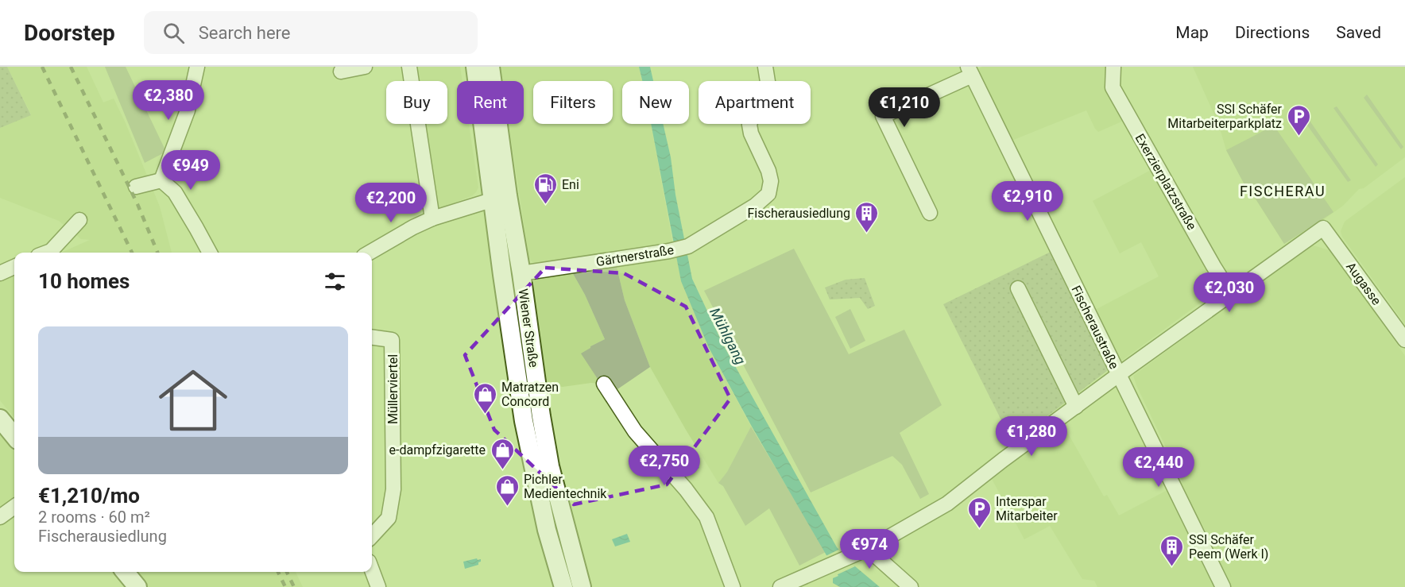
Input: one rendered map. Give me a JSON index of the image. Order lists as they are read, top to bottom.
{
  "streets": {
    "main road": ["Wiener Straße"],
    "street": [
      "Exerzierplatzstraße",
      "Gärtnerstraße",
      "Augasse",
      "Fischeraustraße",
      "Müllerviertel"
    ]
  },
  "crossings": [
    ["Exerzierplatzstraße", "Augasse"],
    ["Gärtnerstraße", "Wiener Straße"]
  ],
  "districts": ["FISCHERAU"],
  "water": ["Mühlgang"],
  "places": {
    "parking": ["SSI Schäfer Mitarbeiterparkplatz", "Interspar Mitarbeiter"],
    "fuel station": ["Eni"],
    "building": ["Fischerausiedlung", "SSI Schäfer Peem (Werk I)"],
    "shop": ["Matratzen Concord", "e-dampfzigarette", "Pichler Medientechnik"]
  },
  "page": {
    "header": "Doorstep",
    "search": "Search here",
    "nav": ["Map", "Directions", "Saved"],
    "price": [
      "€2,380",
      "€1,210",
      "€949",
      "€2,910",
      "€2,200",
      "€2,030",
      "€1,280",
      "€2,750",
      "€2,440",
      "€974"
    ],
    "chip": [
      "Buy",
      "Rent",
      "Filters",
      "New",
      "Apartment"
    ],
    "heading": "10 homes",
    "list": [
      {
        "name": "€1,210/mo",
        "note": "2 rooms · 60 m² · Fischerausiedlung"
      }
    ]
  }
}
